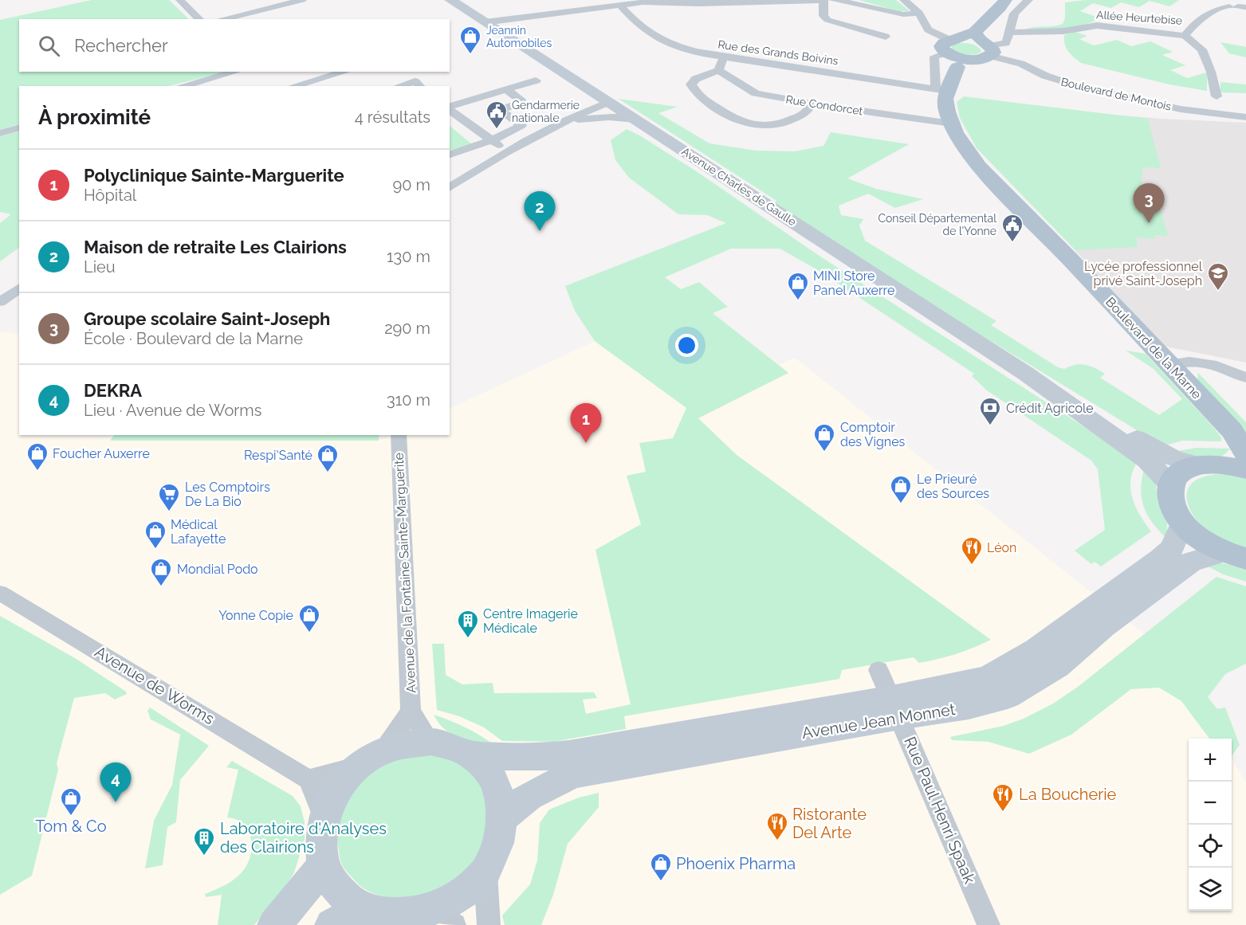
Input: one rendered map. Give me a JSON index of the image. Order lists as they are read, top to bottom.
{
  "streets": {
    "main road": ["Boulevard de la Marne"],
    "street": [
      "Allée Heurtebise",
      "Rue des Grands Boivins",
      "Boulevard de Montois",
      "Rue Condorcet",
      "Avenue Charles de Gaulle",
      "Avenue de la Fontaine Sainte-Marguerite",
      "Avenue de Worms",
      "Avenue Jean Monnet",
      "Rue Paul Henri Spaak"
    ]
  },
  "crossings": [
    ["Rue des Grands Boivins", "Boulevard de la Marne"],
    ["Rue Condorcet", "Boulevard de la Marne"],
    ["Avenue Jean Monnet", "Rue Paul Henri Spaak"]
  ],
  "places": {
    "shop": [
      "Jeannin Automobiles",
      "MINI Store Panel Auxerre",
      "Comptoir des Vignes",
      "Foucher Auxerre",
      "Respi'Santé",
      "Le Prieuré des Sources",
      "Médical Lafayette",
      "Mondial Podo",
      "Yonne Copie",
      "Tom & Co",
      "Phoenix Pharma"
    ],
    "public building": ["Gendarmerie nationale", "Conseil Départemental de l'Yonne"],
    "school or university": ["Lycée professionnel privé Saint-Joseph"],
    "bank": ["Crédit Agricole"],
    "supermarket": ["Les Comptoirs De La Bio"],
    "restaurant": ["Léon", "La Boucherie", "Ristorante Del Arte"],
    "building": ["Centre Imagerie Médicale", "Laboratoire d'Analyses des Clairions"]
  },
  "page": {
    "search": "Rechercher",
    "heading": ["À proximité", "4 résultats"],
    "list": [
      {
        "mark": "1",
        "name": "Polyclinique Sainte-Marguerite",
        "note": "Hôpital",
        "value": "90 m"
      },
      {
        "mark": "2",
        "name": "Maison de retraite Les Clairions",
        "note": "Lieu",
        "value": "130 m"
      },
      {
        "mark": "3",
        "name": "Groupe scolaire Saint-Joseph",
        "note": "École · Boulevard de la Marne",
        "value": "290 m"
      },
      {
        "mark": "4",
        "name": "DEKRA",
        "note": "Lieu · Avenue de Worms",
        "value": "310 m"
      }
    ],
    "pins": [
      "3",
      "2",
      "1",
      "4"
    ],
    "map_buttons": ["+", "−"]
  }
}
